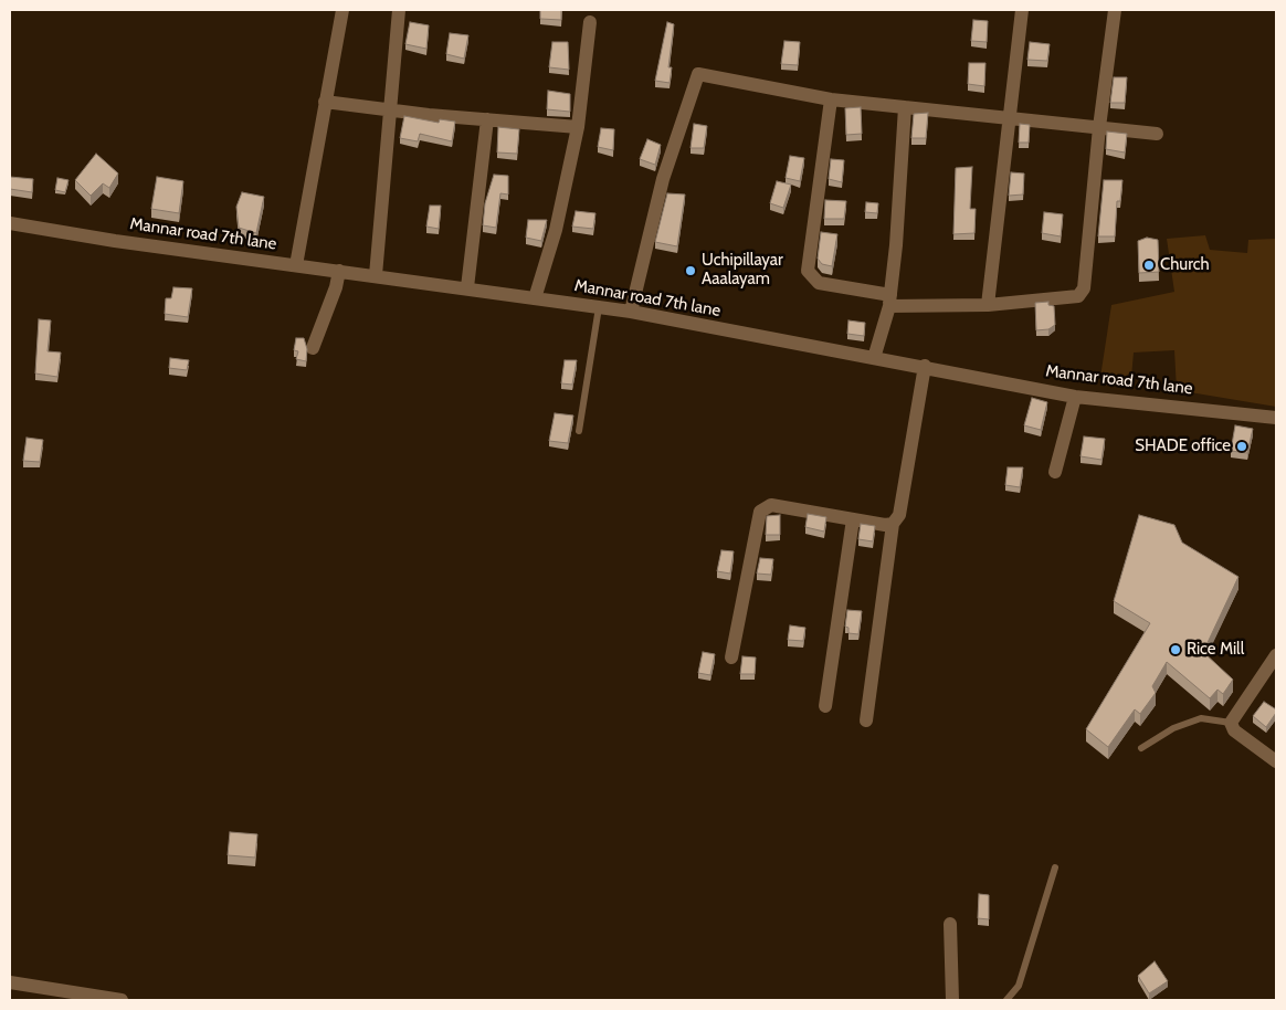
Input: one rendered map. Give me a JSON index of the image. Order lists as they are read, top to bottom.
{
  "streets": {
    "street": ["Mannar road 7th lane"]
  },
  "places": [
    "Church",
    "Uchipillayar Aaalayam",
    "SHADE office",
    "Rice Mill"
  ]
}
